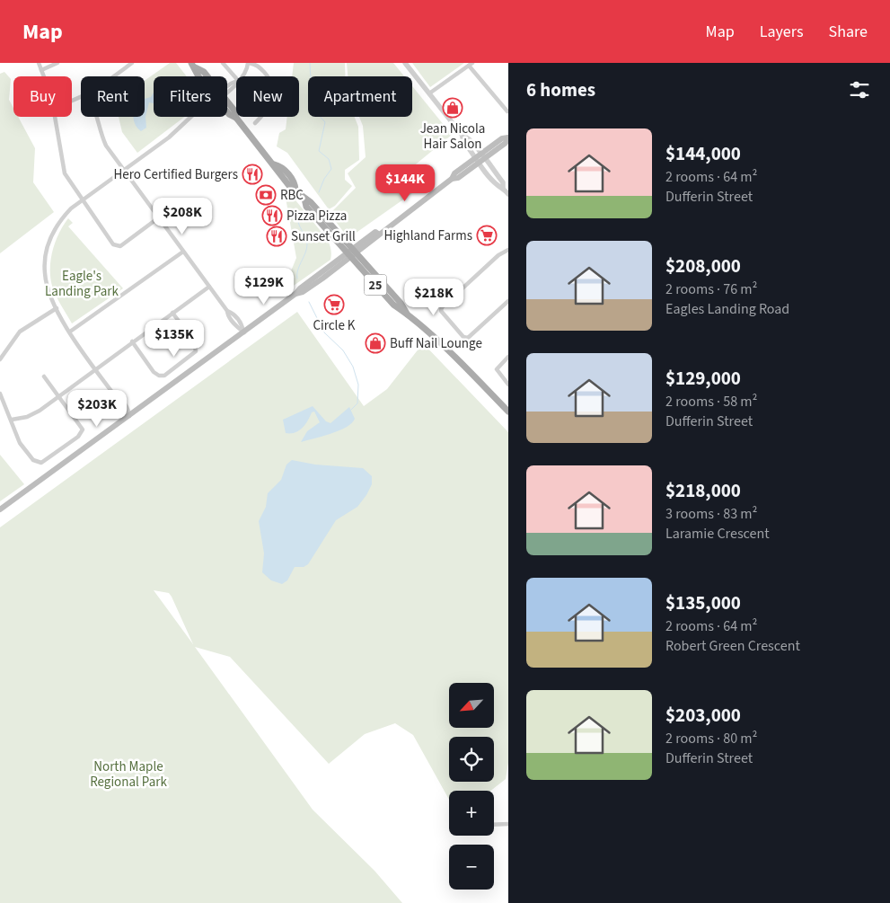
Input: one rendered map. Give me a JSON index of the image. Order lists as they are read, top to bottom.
{
  "streets": {
    "main road": ["25"]
  },
  "parks": ["Eagle's Landing Park", "North Maple Regional Park"],
  "places": {
    "shop": ["Jean Nicola Hair Salon", "Buff Nail Lounge"],
    "restaurant": ["Hero Certified Burgers", "Pizza Pizza", "Sunset Grill"],
    "bank": ["RBC"],
    "supermarket": ["Highland Farms", "Circle K"]
  },
  "north": "bottom left",
  "page": {
    "header": "Map",
    "nav": ["Map", "Layers", "Share"],
    "heading": "6 homes",
    "chip": [
      "Buy",
      "Rent",
      "Filters",
      "New",
      "Apartment"
    ],
    "list": [
      {
        "name": "$144,000",
        "note": "2 rooms · 64 m² · Dufferin Street"
      },
      {
        "name": "$208,000",
        "note": "2 rooms · 76 m² · Eagles Landing Road"
      },
      {
        "name": "$129,000",
        "note": "2 rooms · 58 m² · Dufferin Street"
      },
      {
        "name": "$218,000",
        "note": "3 rooms · 83 m² · Laramie Crescent"
      },
      {
        "name": "$135,000",
        "note": "2 rooms · 64 m² · Robert Green Crescent"
      },
      {
        "name": "$203,000",
        "note": "2 rooms · 80 m² · Dufferin Street"
      }
    ],
    "price": [
      "$144K",
      "$208K",
      "$129K",
      "$218K",
      "$135K",
      "$203K"
    ],
    "map_buttons": ["+", "−"]
  }
}
